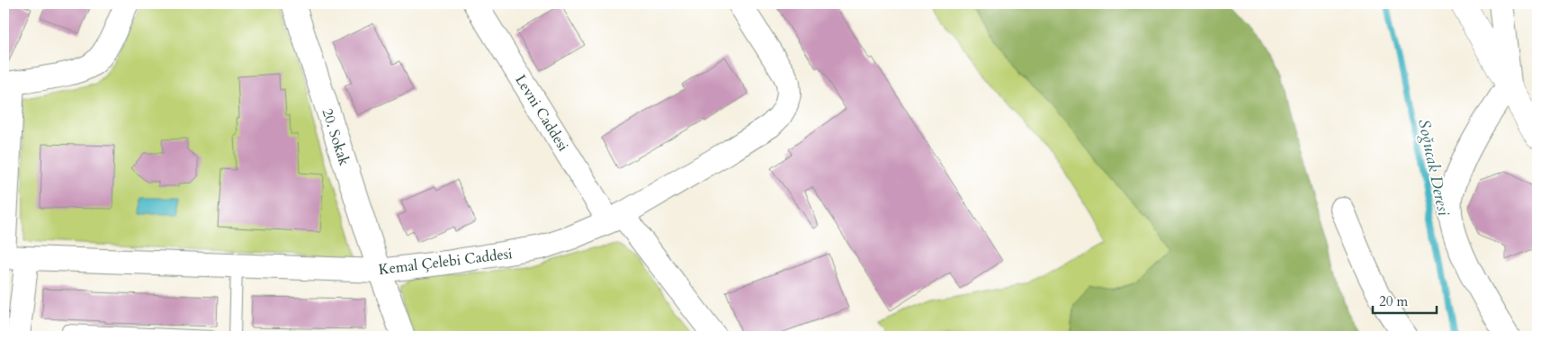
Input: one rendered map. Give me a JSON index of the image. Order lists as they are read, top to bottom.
{
  "streets": {
    "street": ["Levni Caddesi", "20. Sokak", "Kemal Çelebi Caddesi"]
  },
  "crossings": [
    ["Levni Caddesi", "Kemal Çelebi Caddesi"],
    ["20. Sokak", "Kemal Çelebi Caddesi"]
  ],
  "water": ["Soğucak Deresi"],
  "scale_bar": "20 m"
}
